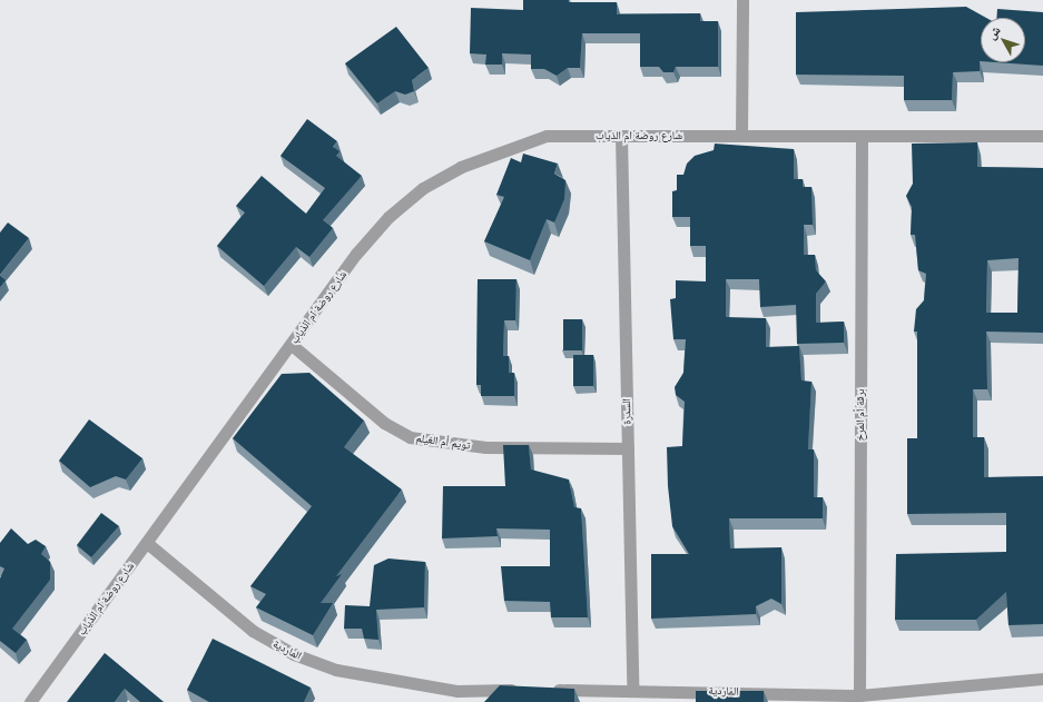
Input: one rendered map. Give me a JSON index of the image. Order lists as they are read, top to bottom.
{
  "streets": {
    "street": [
      "شارع روضة ام الذياب",
      "السدرة",
      "برقة أم المرخ",
      "تويم أم الغيلم",
      "الماردية"
    ]
  },
  "crossings": [
    ["شارع روضة ام الذياب", "السدرة"],
    ["شارع روضة ام الذياب", "برقة أم المرخ"],
    ["شارع روضة ام الذياب", "تويم أم الغيلم"],
    ["شارع روضة ام الذياب", "الماردية"],
    ["السدرة", "تويم أم الغيلم"],
    ["السدرة", "الماردية"],
    ["برقة أم المرخ", "الماردية"]
  ],
  "north": "top left"
}
